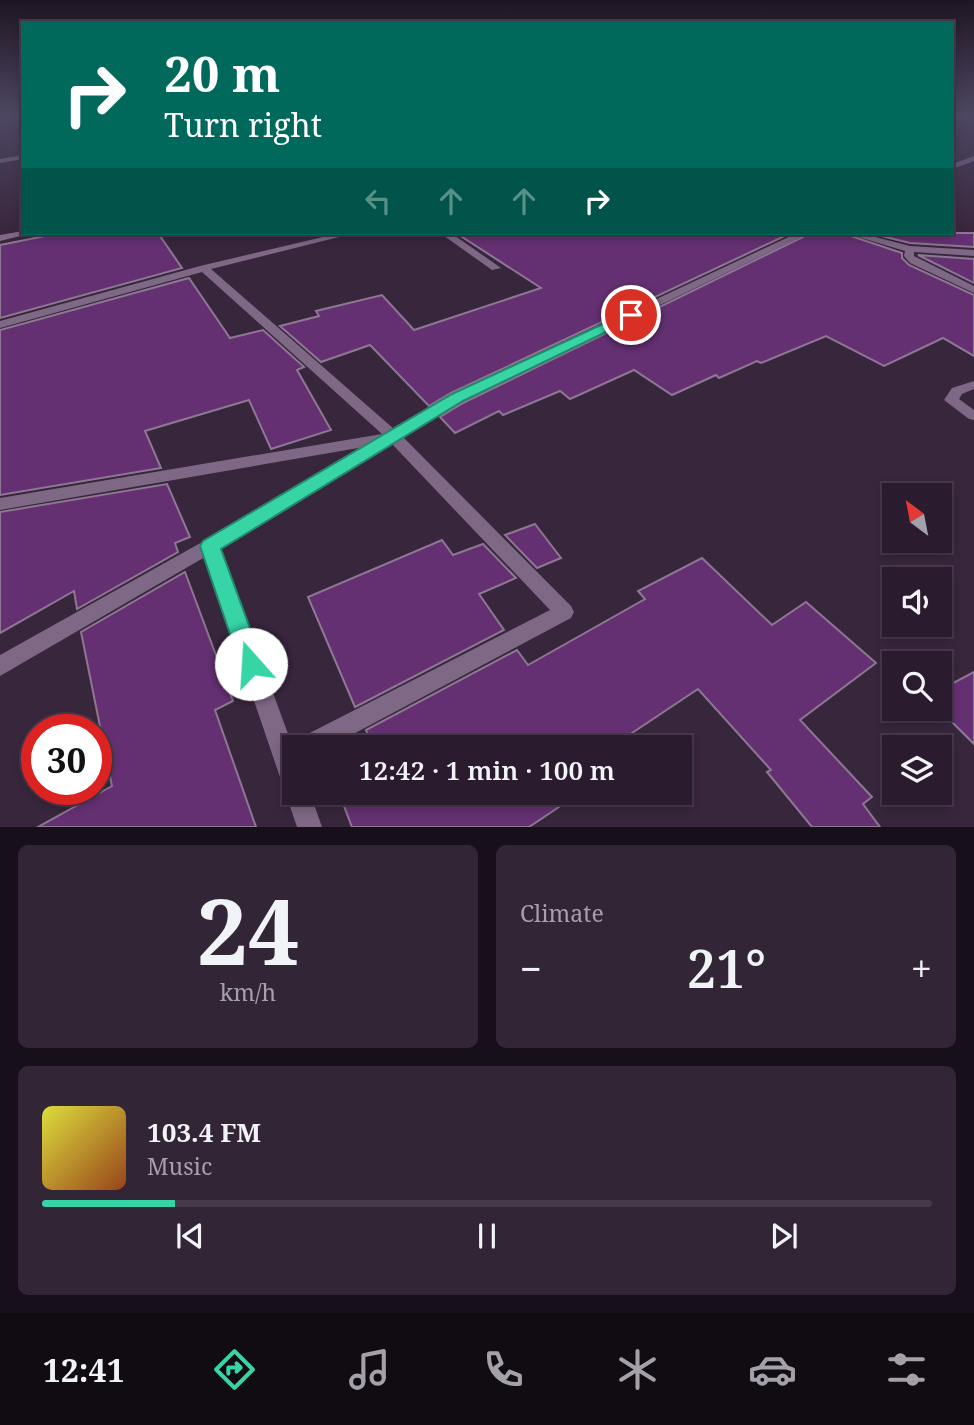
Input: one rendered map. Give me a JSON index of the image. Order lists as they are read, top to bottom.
{
  "north": "top left",
  "page": {
    "turn": ["20 m", "Turn right"],
    "limit": "30",
    "trip": "12:42 · 1 min · 100 m",
    "tile": [
      ["24", "km/h"],
      "Climate"
    ],
    "heat": ["−", "21°", "+"],
    "song": ["103.4 FM", "Music"],
    "tabs": "12:41"
  }
}
